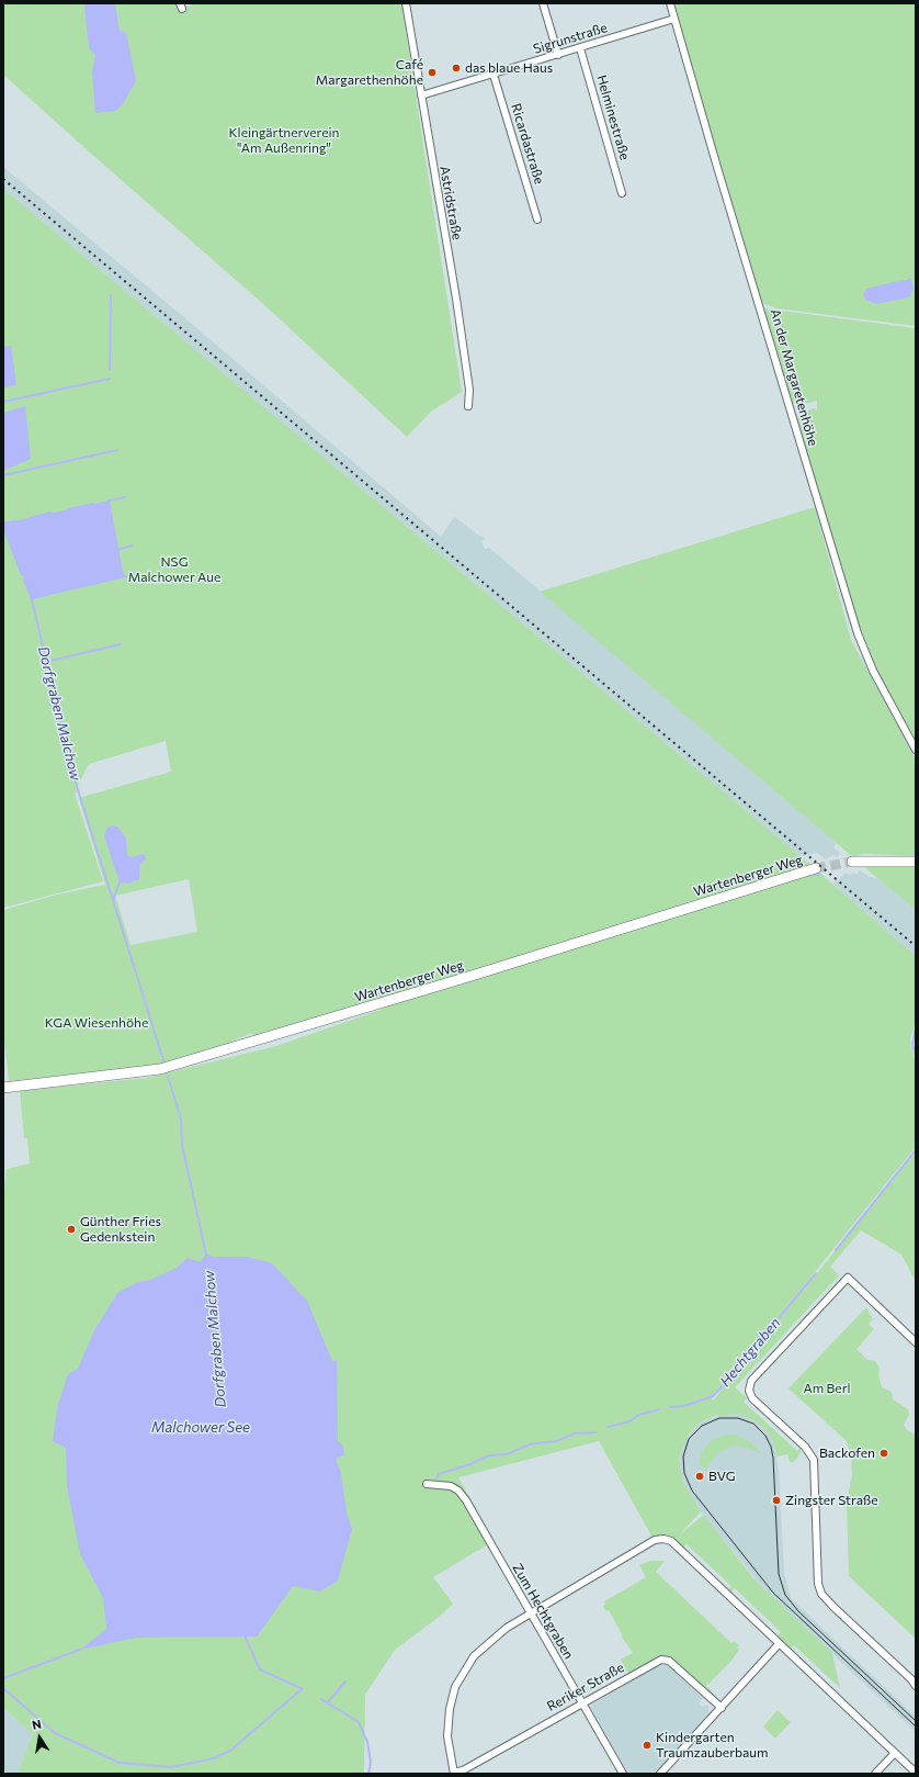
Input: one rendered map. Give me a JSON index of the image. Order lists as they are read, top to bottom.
{
  "streets": {
    "main road": ["Wartenberger Weg"],
    "street": [
      "Sigrunstraße",
      "Helminestraße",
      "Ricardastraße",
      "Astridstraße",
      "An der Margaretenhöhe",
      "Zum Hechtgraben",
      "Reriker Straße"
    ]
  },
  "crossings": [
    ["Sigrunstraße", "Helminestraße"],
    ["Sigrunstraße", "Ricardastraße"],
    ["Sigrunstraße", "Astridstraße"],
    ["Sigrunstraße", "An der Margaretenhöhe"],
    ["Zum Hechtgraben", "Reriker Straße"]
  ],
  "water": ["Dorfgraben Malchow", "Hechtgraben", "Malchower See"],
  "parks": [
    "Kleingärtnerverein \"Am Außenring\"",
    "NSG Malchower Aue",
    "KGA Wiesenhöhe",
    "Am Berl"
  ],
  "places": [
    "das blaue Haus",
    "Café Margarethenhöhe",
    "Günther Fries Gedenkstein",
    "Backofen",
    "BVG",
    "Zingster Straße",
    "Kindergarten Traumzauberbaum"
  ],
  "north": "top"
}
